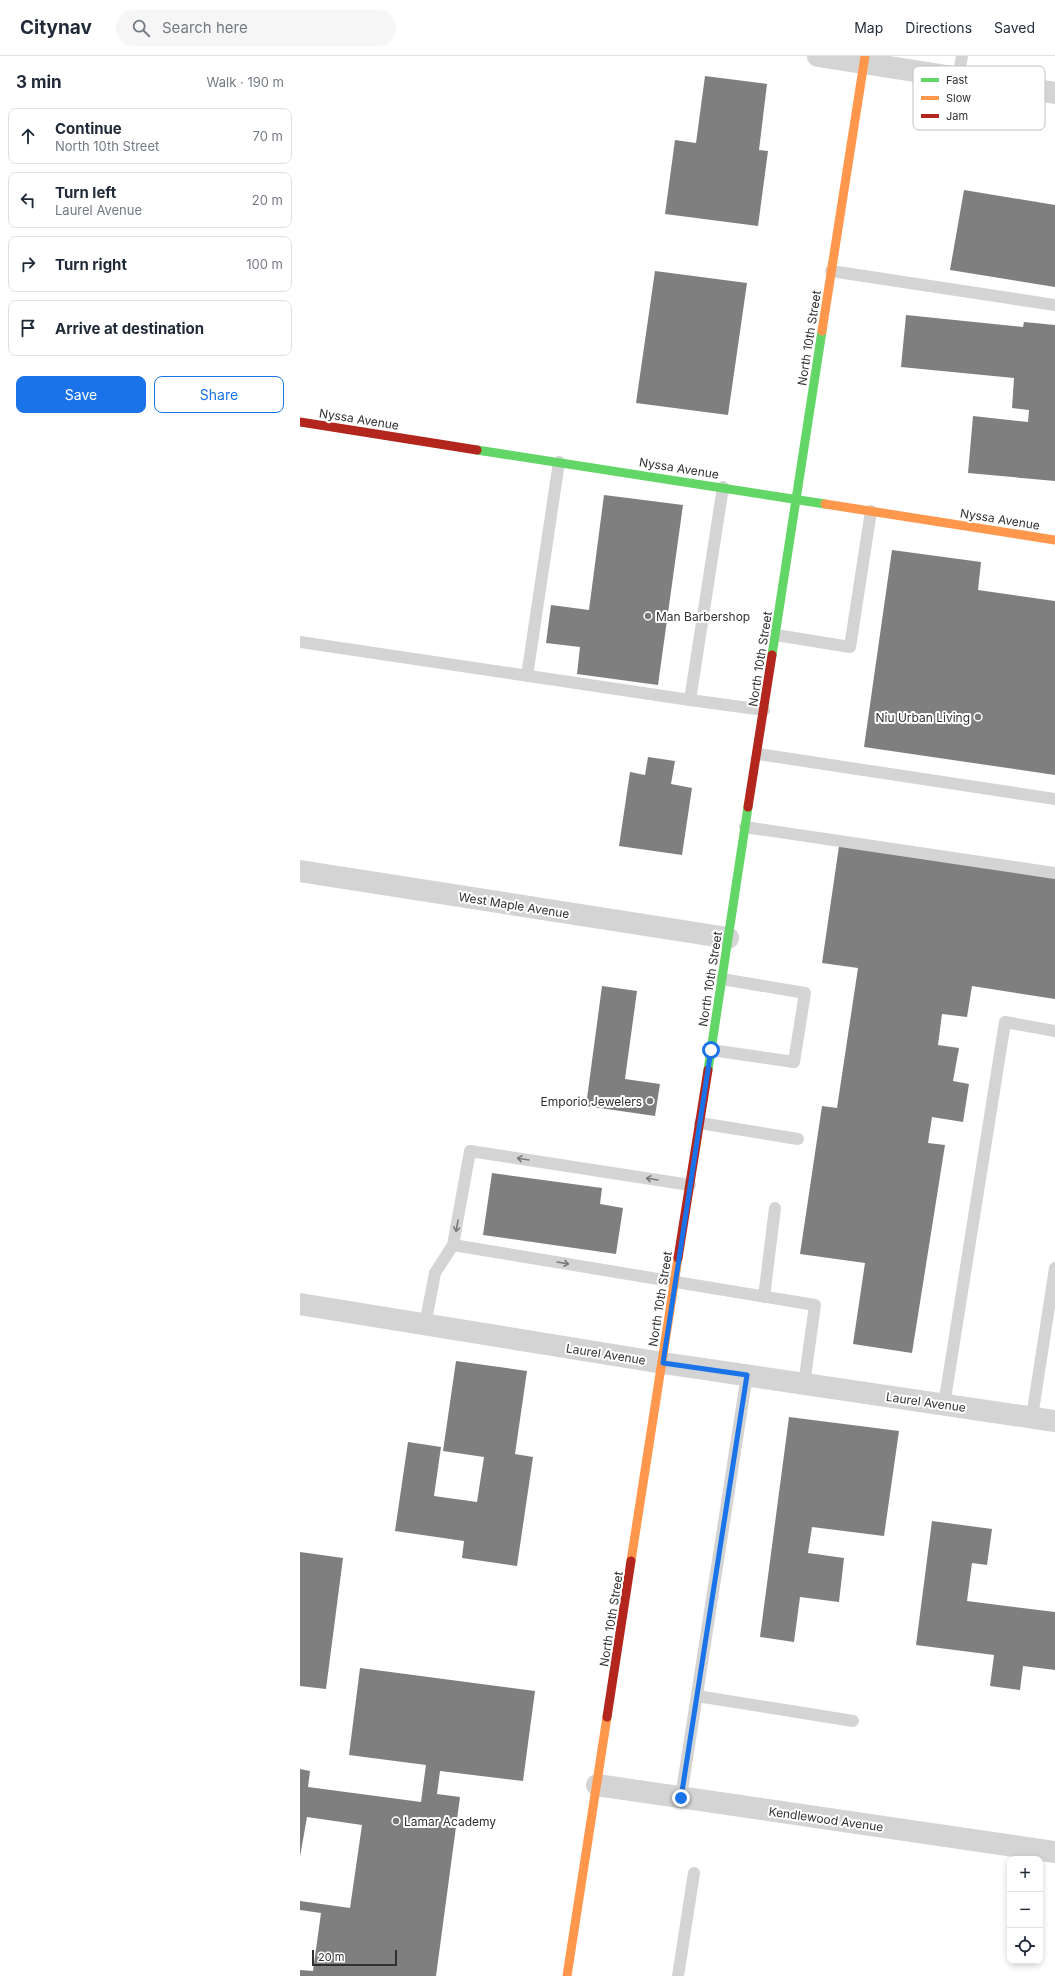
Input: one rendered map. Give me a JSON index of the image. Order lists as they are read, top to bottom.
{
  "streets": {
    "main road": ["North 10th Street", "Nyssa Avenue"],
    "street": ["West Maple Avenue", "Laurel Avenue", "Kendlewood Avenue"]
  },
  "crossings": [
    ["North 10th Street", "Nyssa Avenue"],
    ["North 10th Street", "West Maple Avenue"],
    ["North 10th Street", "Laurel Avenue"],
    ["North 10th Street", "Kendlewood Avenue"]
  ],
  "places": [
    "Man Barbershop",
    "Niu Urban Living",
    "Emporio Jewelers",
    "Lamar Academy"
  ],
  "legend": ["Fast", "Slow", "Jam"],
  "scale_bar": "20 m",
  "page": {
    "header": "Citynav",
    "search": "Search here",
    "nav": ["Map", "Directions", "Saved"],
    "heading": ["3 min", "Walk · 190 m"],
    "list": [
      ["Continue", "North 10th Street", "70 m"],
      ["Turn left", "Laurel Avenue", "20 m"],
      ["Turn right", "100 m"],
      "Arrive at destination"
    ],
    "buttons": ["Save", "Share"],
    "map_buttons": ["+", "−"],
    "scale": "20 m"
  }
}
